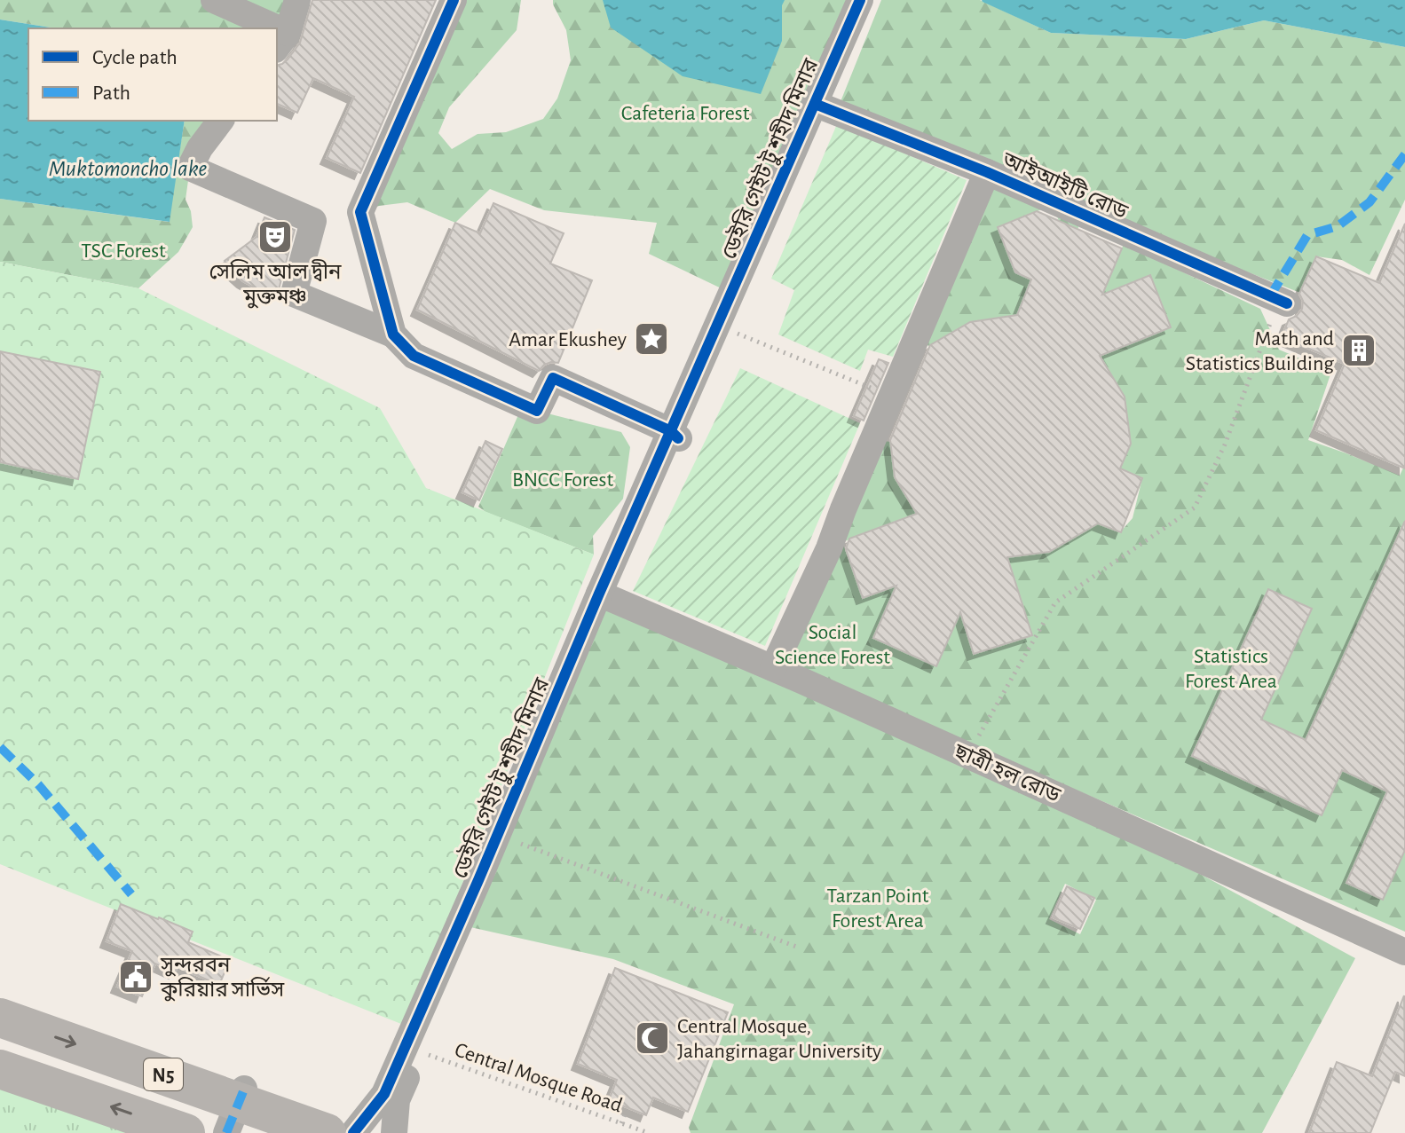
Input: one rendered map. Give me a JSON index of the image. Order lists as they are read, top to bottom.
{
  "streets": {
    "highway": ["N5"],
    "street": ["ডেইরি গেইট টু শহীদ মিনার", "আইআইটি রোড", "ছাত্রী হল রোড"],
    "path": ["Central Mosque Road"]
  },
  "crossings": [
    ["ডেইরি গেইট টু শহীদ মিনার", "আইআইটি রোড"],
    ["ডেইরি গেইট টু শহীদ মিনার", "ছাত্রী হল রোড"]
  ],
  "water": ["Muktomoncho lake"],
  "parks": [
    "Cafeteria Forest",
    "TSC Forest",
    "BNCC Forest",
    "Social Science Forest",
    "Statistics Forest Area",
    "Tarzan Point Forest Area"
  ],
  "places": {
    "theatre": ["সেলিম আল দ্বীন মুক্তমঞ্চ"],
    "place": ["Amar Ekushey"],
    "building": ["Math and Statistics Building"],
    "public building": ["সুন্দরবন কুরিয়ার সার্ভিস"],
    "mosque": ["Central Mosque, Jahangirnagar University"]
  },
  "legend": ["Cycle path", "Path"]
}
